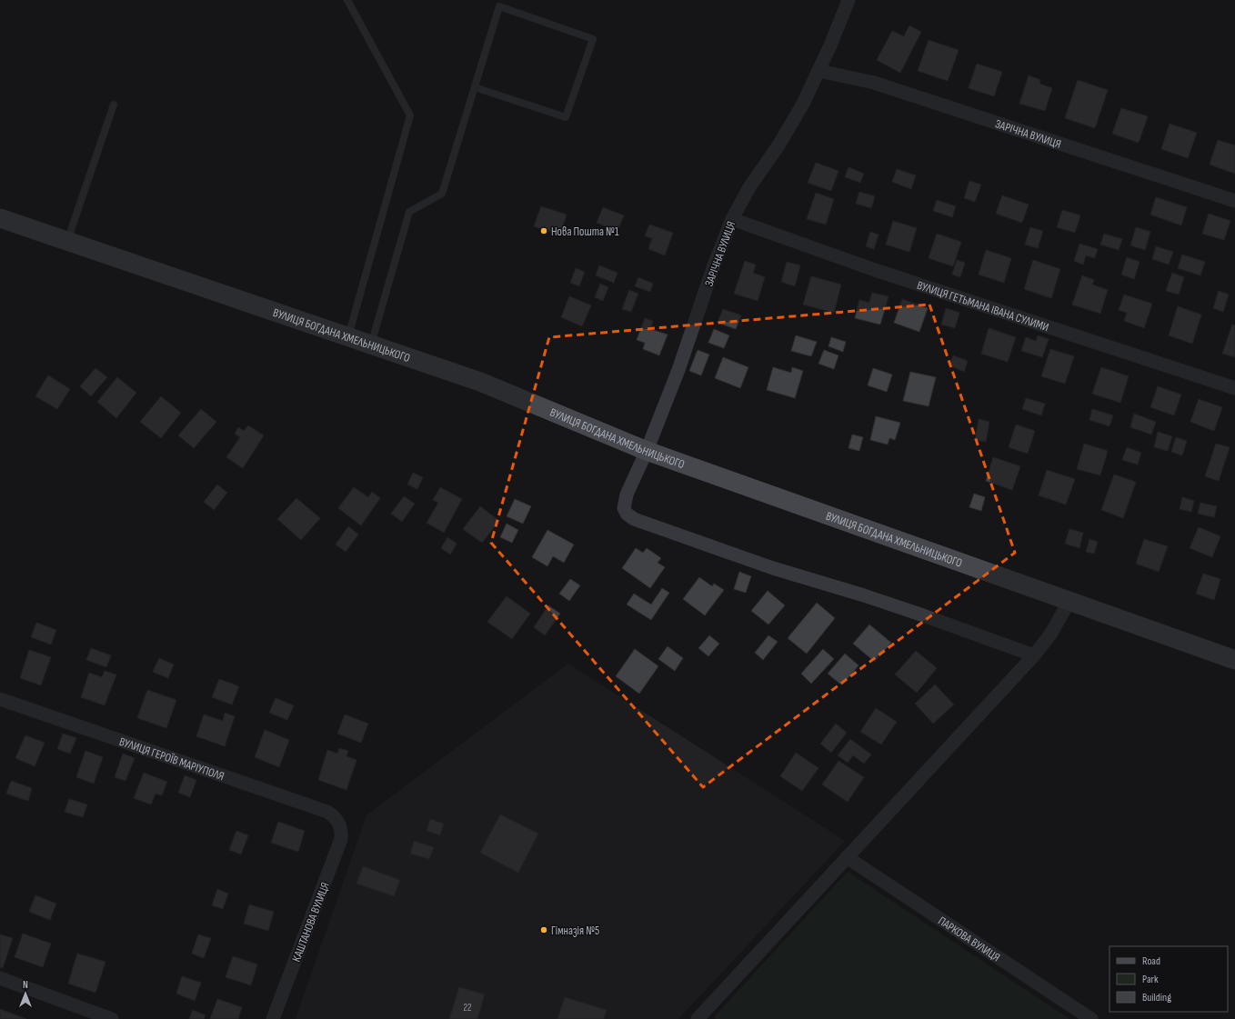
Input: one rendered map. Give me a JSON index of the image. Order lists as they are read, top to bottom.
{
  "streets": {
    "main road": ["ВУЛИЦЯ БОГДАНА ХМЕЛЬНИЦЬКОГО"],
    "street": [
      "ЗАРІЧНА ВУЛИЦЯ",
      "ВУЛИЦЯ ГЕТЬМАНА ІВАНА СУЛИМИ",
      "ВУЛИЦЯ ГЕРОЇВ МАРІУПОЛЯ",
      "КАШТАНОВА ВУЛИЦЯ",
      "ПАРКОВА ВУЛИЦЯ"
    ]
  },
  "crossings": [
    ["ЗАРІЧНА ВУЛИЦЯ", "ВУЛИЦЯ ГЕТЬМАНА ІВАНА СУЛИМИ"],
    ["ЗАРІЧНА ВУЛИЦЯ", "ВУЛИЦЯ БОГДАНА ХМЕЛЬНИЦЬКОГО"],
    ["ВУЛИЦЯ ГЕРОЇВ МАРІУПОЛЯ", "КАШТАНОВА ВУЛИЦЯ"]
  ],
  "places": ["Нова Пошта №1", "Гімназія №5"],
  "house_numbers": ["22"],
  "legend": ["Road", "Park", "Building"],
  "north": "top"
}
